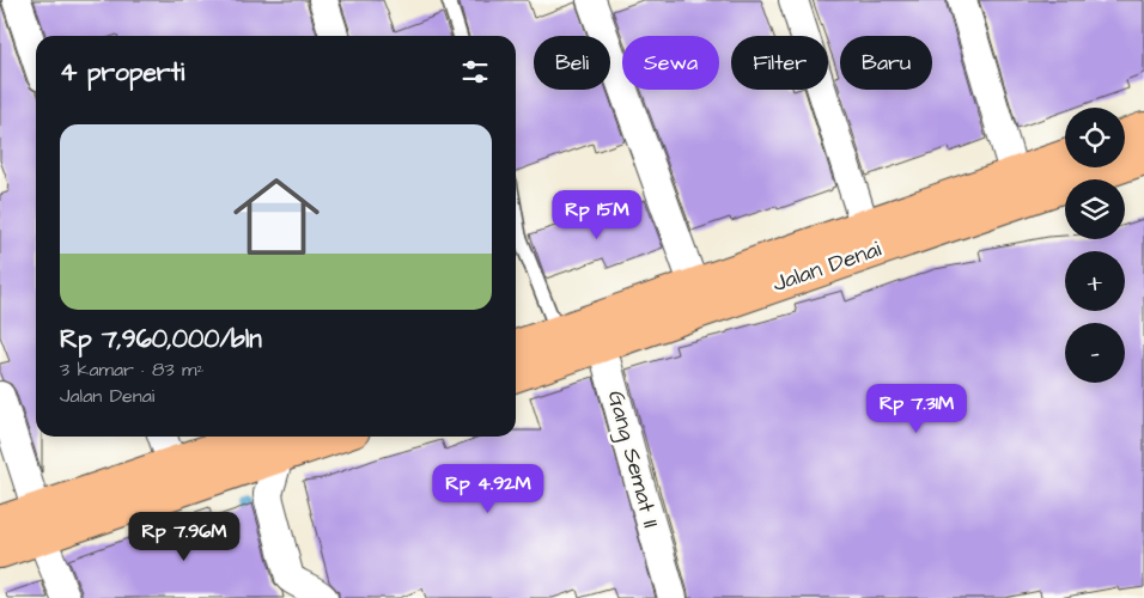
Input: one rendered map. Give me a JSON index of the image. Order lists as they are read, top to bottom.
{
  "streets": {
    "main road": ["Jalan Denai"],
    "street": ["Gang Semat II"]
  },
  "crossings": [
    ["Jalan Denai", "Gang Semat II"]
  ],
  "page": {
    "chip": [
      "Beli",
      "Sewa",
      "Filter",
      "Baru"
    ],
    "heading": "4 properti",
    "map_buttons": ["+", "−"],
    "list": [
      {
        "name": "Rp 7,960,000/bln",
        "note": "3 kamar · 83 m² · Jalan Denai"
      }
    ],
    "price": [
      "Rp 15M",
      "Rp 7.31M",
      "Rp 4.92M",
      "Rp 7.96M"
    ]
  }
}
